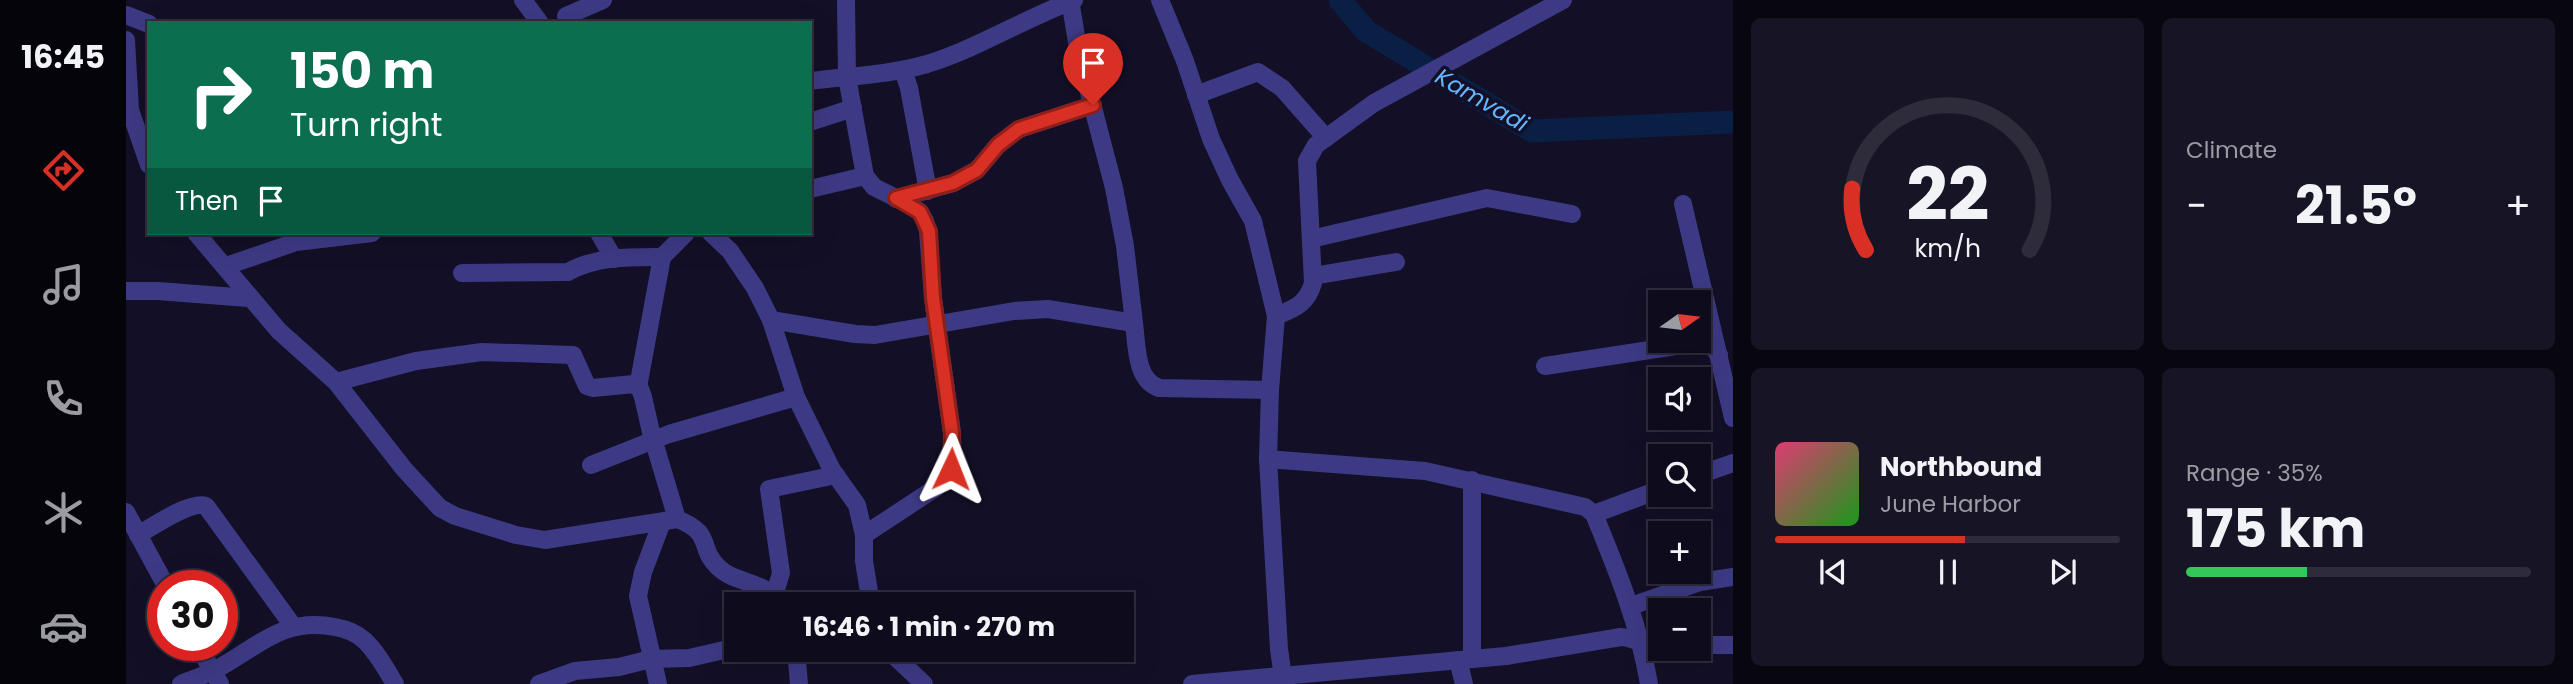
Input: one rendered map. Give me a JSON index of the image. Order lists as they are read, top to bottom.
{
  "water": ["Kamvadi"],
  "north": "right",
  "page": {
    "tabs": "16:45",
    "tile": [
      "Climate",
      ["Range · 35%", "175 km"]
    ],
    "turn": ["150 m", "Turn right"],
    "then": "Then",
    "heat": ["−", "21.5°", "+"],
    "map_buttons": ["+", "−"],
    "song": ["Northbound", "June Harbor"],
    "limit": "30",
    "trip": "16:46 · 1 min · 270 m",
    "gauge": ["22", "km/h"]
  }
}
